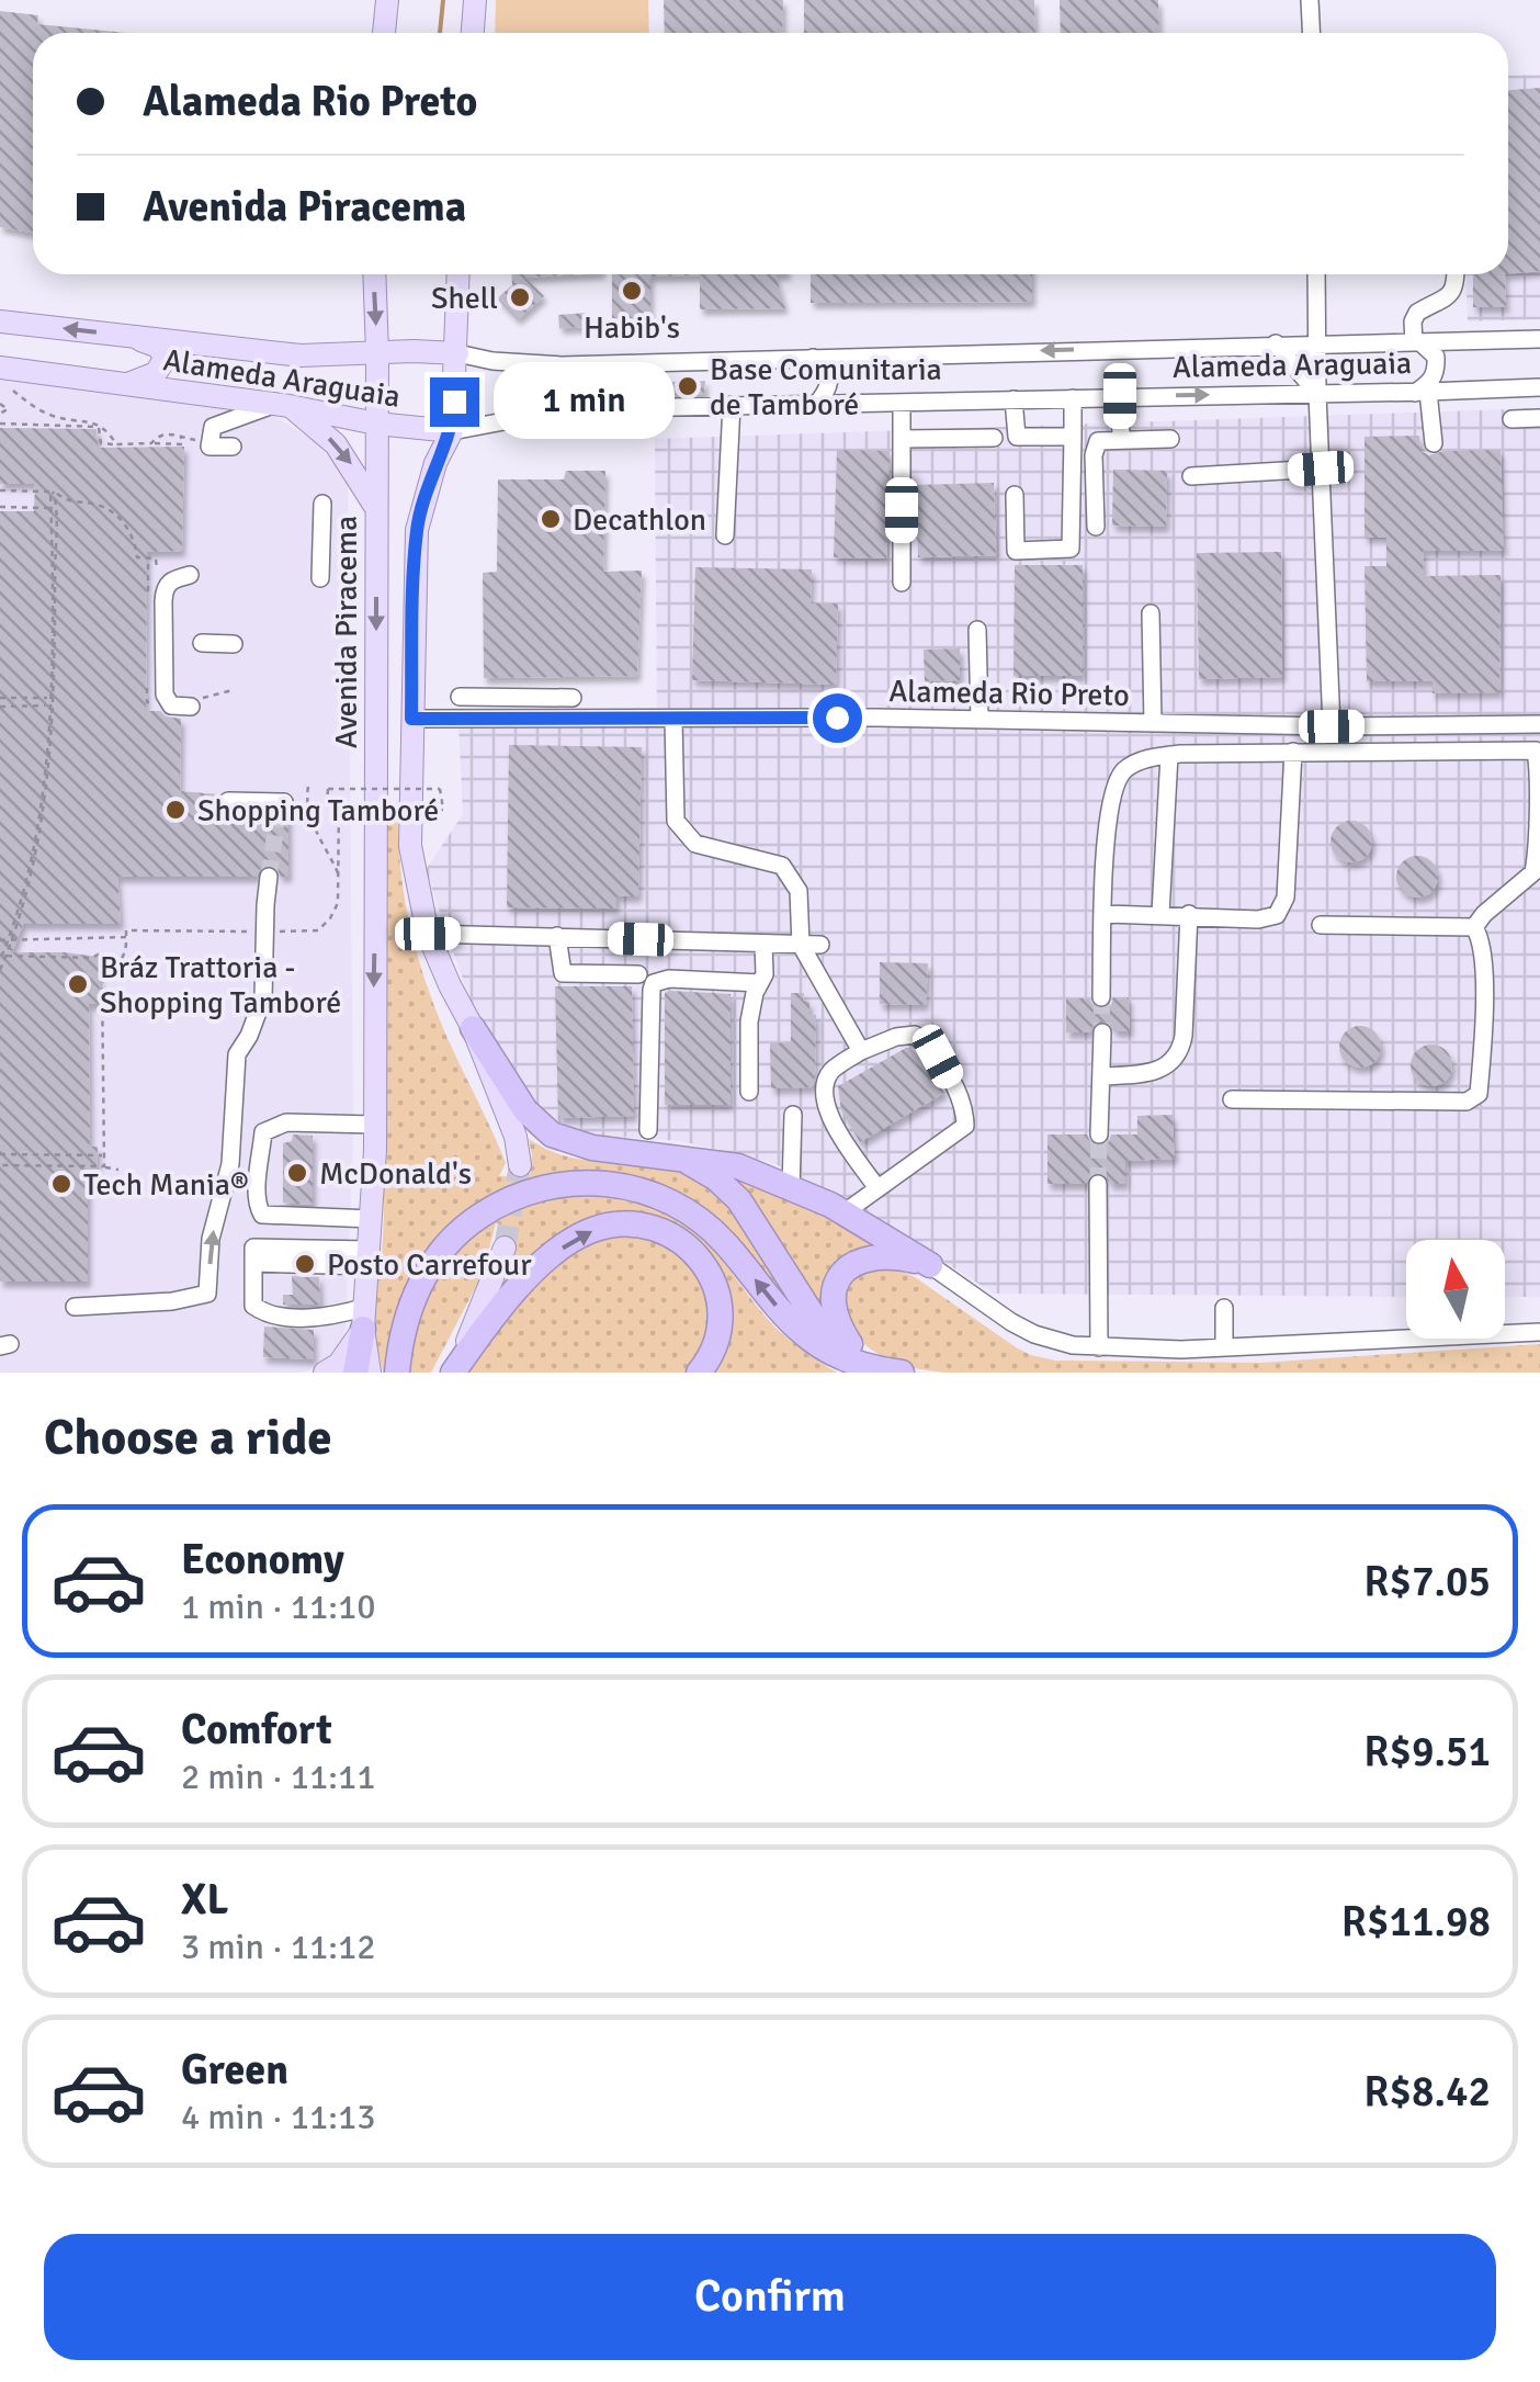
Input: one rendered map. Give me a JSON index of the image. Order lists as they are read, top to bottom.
{
  "streets": {
    "main road": ["Alameda Araguaia", "Avenida Piracema"],
    "street": ["Alameda Rio Preto"]
  },
  "crossings": [
    ["Alameda Araguaia", "Avenida Piracema"]
  ],
  "places": [
    "Habib's",
    "Shell",
    "Base Comunitaria de Tamboré",
    "Decathlon",
    "Shopping Tamboré",
    "Bráz Trattoria - Shopping Tamboré",
    "McDonald's",
    "Tech Mania®",
    "Posto Carrefour"
  ],
  "north": "top",
  "page": {
    "banner": ["Alameda Rio Preto", "Avenida Piracema"],
    "bubble": "1 min",
    "heading": "Choose a ride",
    "list": [
      {
        "name": "Economy",
        "note": "1 min · 11:10",
        "value": "R$7.05"
      },
      {
        "name": "Comfort",
        "note": "2 min · 11:11",
        "value": "R$9.51"
      },
      {
        "name": "XL",
        "note": "3 min · 11:12",
        "value": "R$11.98"
      },
      {
        "name": "Green",
        "note": "4 min · 11:13",
        "value": "R$8.42"
      }
    ],
    "buttons": "Confirm"
  }
}
